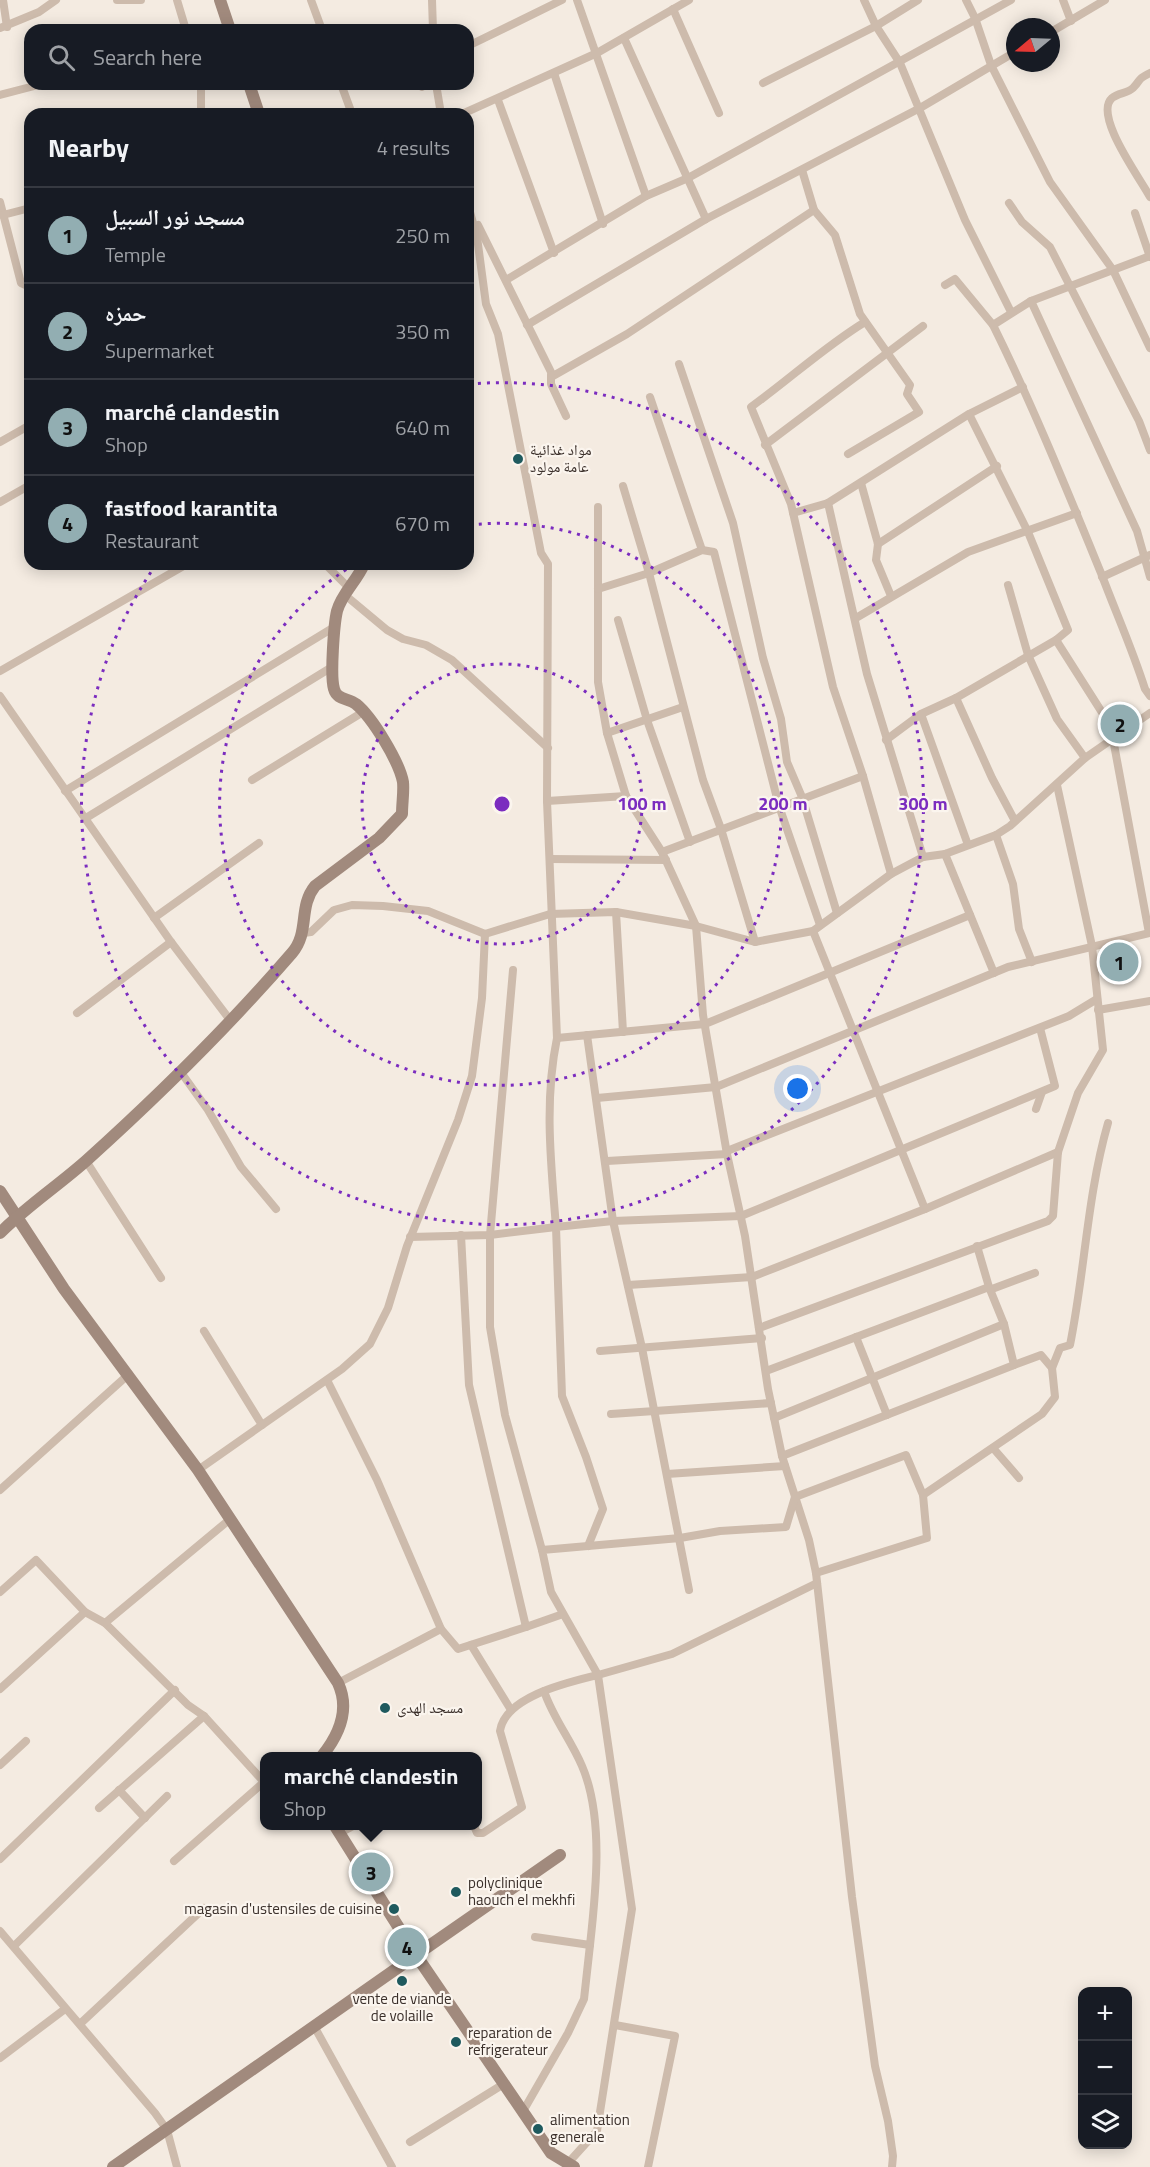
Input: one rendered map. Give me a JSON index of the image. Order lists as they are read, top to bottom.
{
  "places": [
    "مواد غذائية عامة مولود",
    "مسجد الهدى",
    "polyclinique haouch el mekhfi",
    "magasin d'ustensiles de cuisine",
    "vente de viande de volaille",
    "reparation de refrigerateur",
    "alimentation generale"
  ],
  "north": "left",
  "page": {
    "search": "Search here",
    "heading": ["Nearby", "4 results"],
    "list": [
      {
        "mark": "1",
        "name": "مسجد نور السبيل",
        "note": "Temple",
        "value": "250 m"
      },
      {
        "mark": "2",
        "name": "حمزه",
        "note": "Supermarket",
        "value": "350 m"
      },
      {
        "mark": "3",
        "name": "marché clandestin",
        "note": "Shop",
        "value": "640 m"
      },
      {
        "mark": "4",
        "name": "fastfood karantita",
        "note": "Restaurant",
        "value": "670 m"
      }
    ],
    "pins": [
      "2",
      "1",
      "3",
      "4"
    ],
    "popup": ["marché clandestin", "Shop"],
    "map_buttons": ["+", "−"]
  },
  "rings": ["100 m", "200 m", "300 m"]
}
